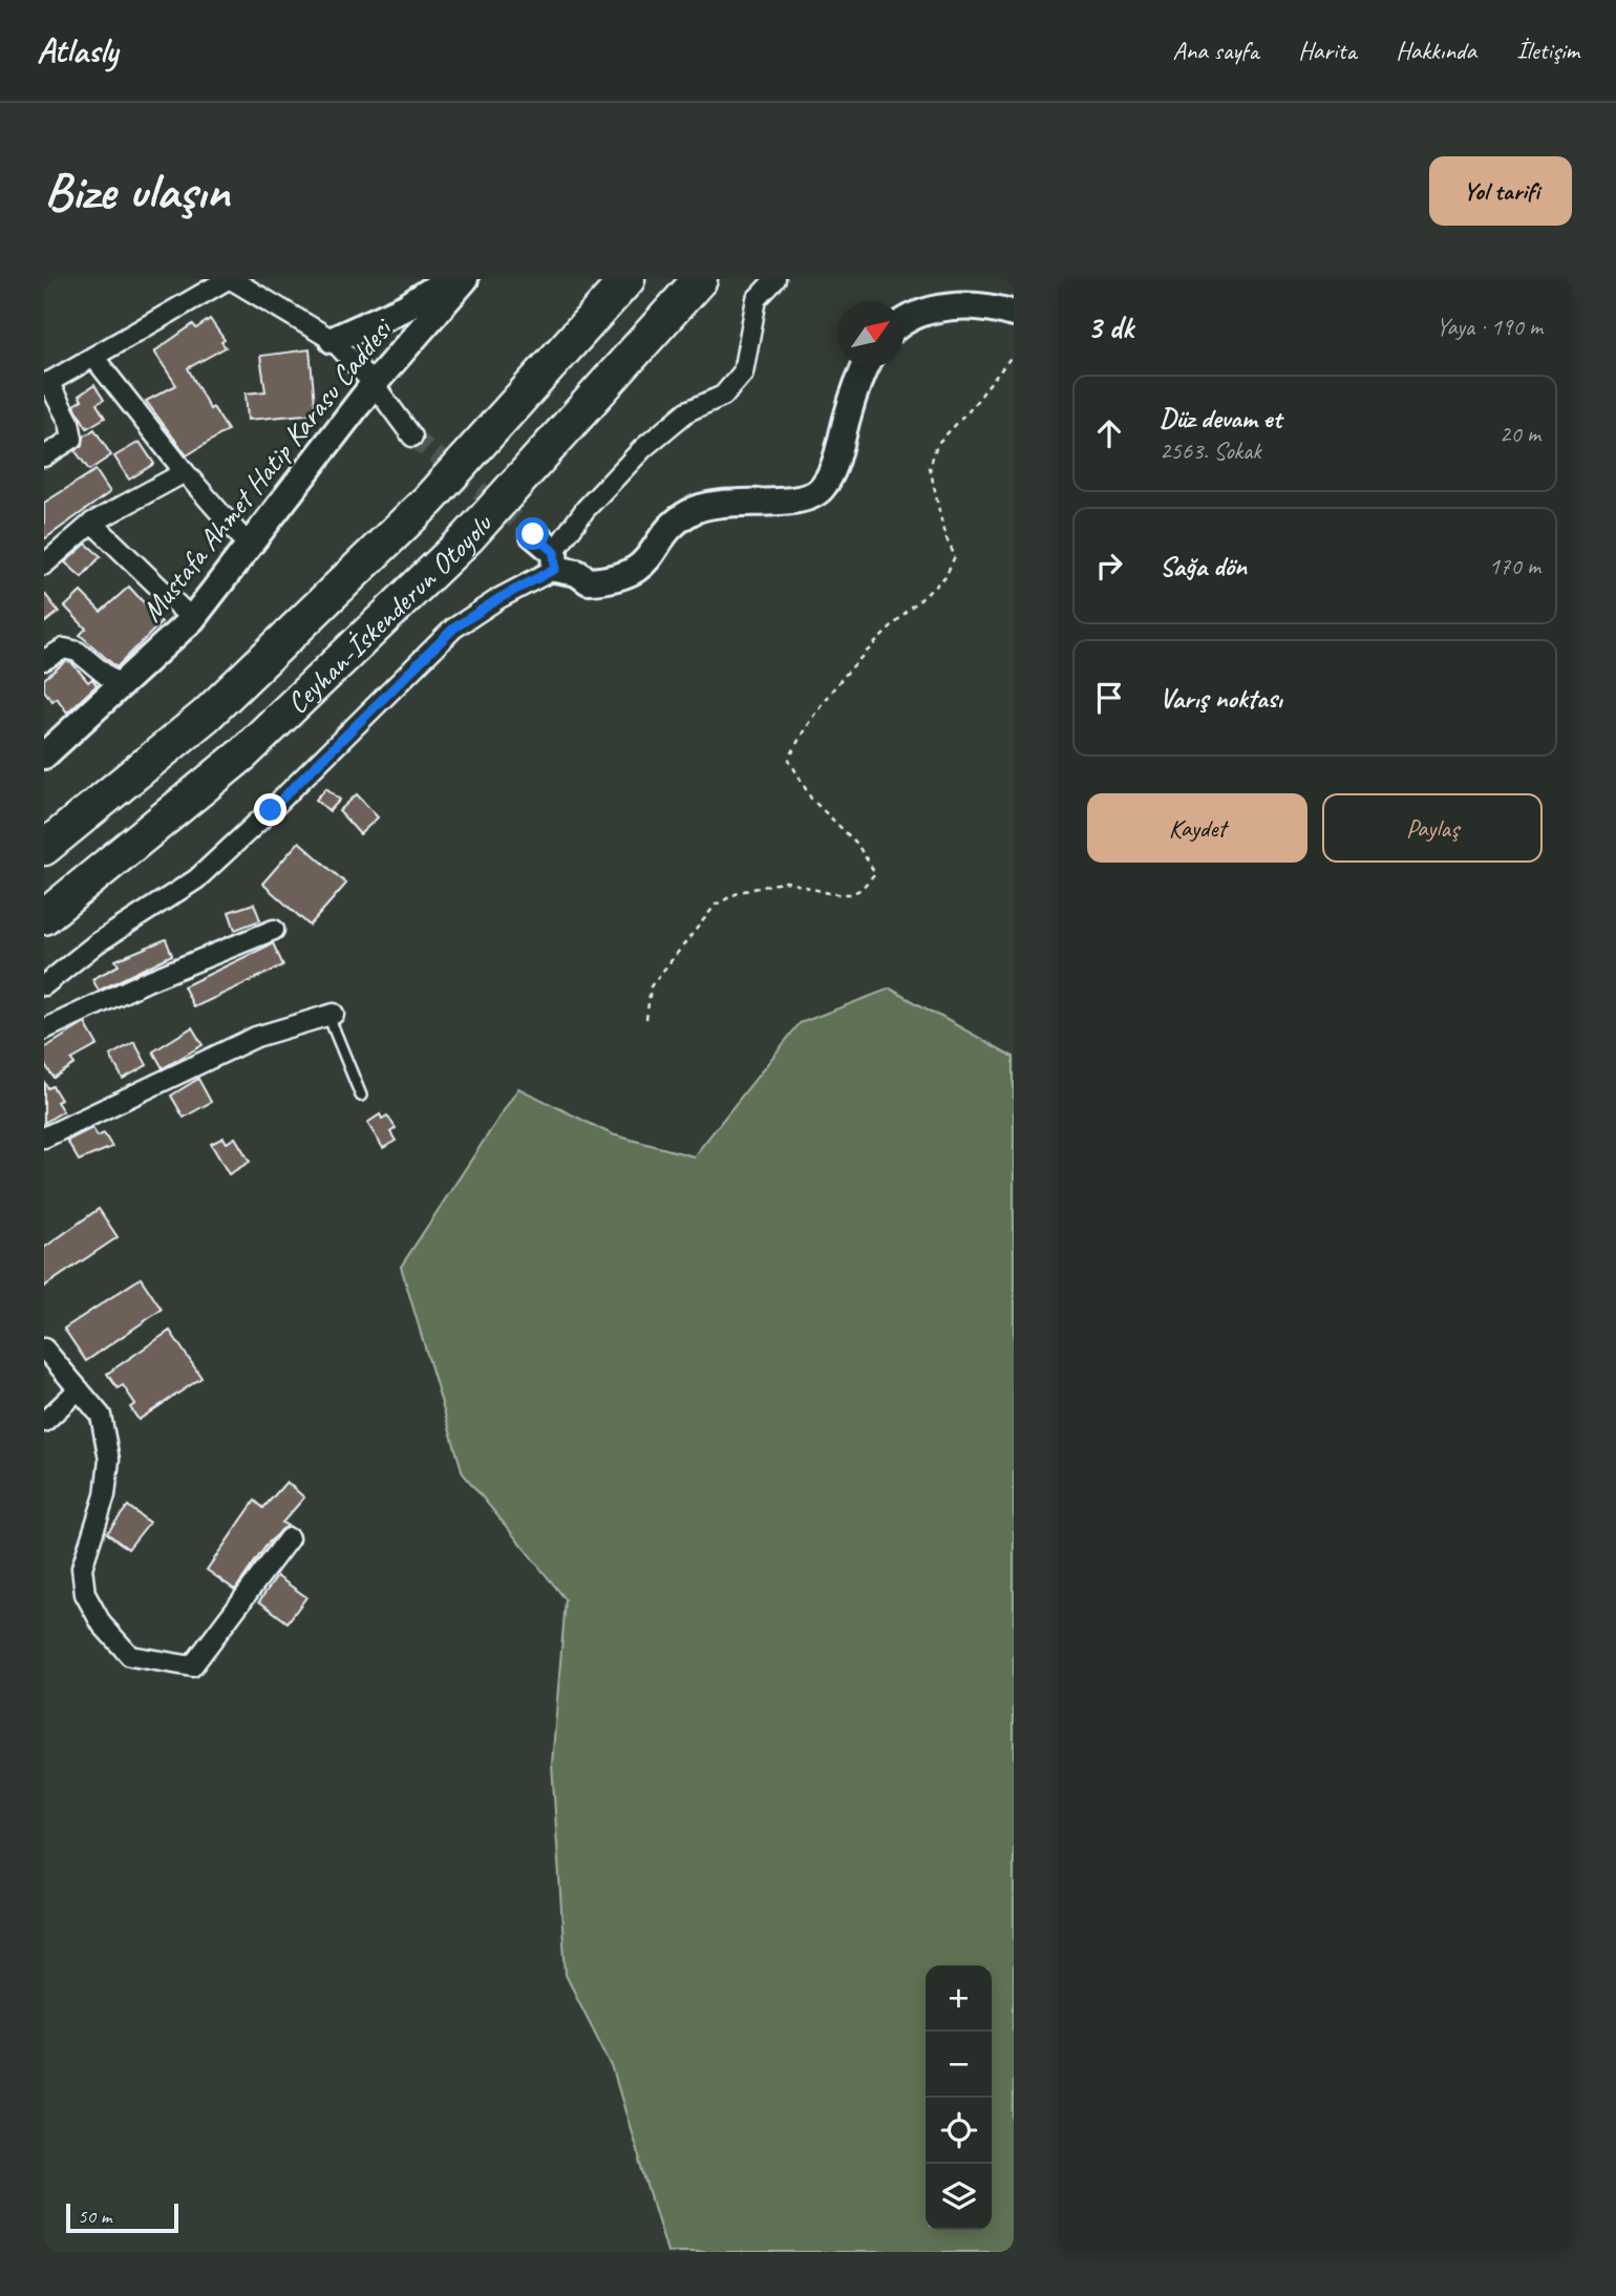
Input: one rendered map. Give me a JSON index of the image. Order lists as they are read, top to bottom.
{
  "streets": {
    "highway": ["Ceyhan-İskenderun Otoyolu"],
    "street": ["Mustafa Ahmet Hatip Karasu Caddesi"]
  },
  "scale_bar": "50 m",
  "north": "top right",
  "page": {
    "header": "Atlasly",
    "nav": [
      "Ana sayfa",
      "Harita",
      "Hakkında",
      "İletişim"
    ],
    "buttons": [
      "Yol tarifi",
      ["Kaydet", "Paylaş"]
    ],
    "title": "Bize ulaşın",
    "heading": ["3 dk", "Yaya · 190 m"],
    "list": [
      ["Düz devam et", "2563. Sokak", "20 m"],
      ["Sağa dön", "170 m"],
      "Varış noktası"
    ],
    "map_buttons": ["+", "−"],
    "scale": "50 m"
  }
}
